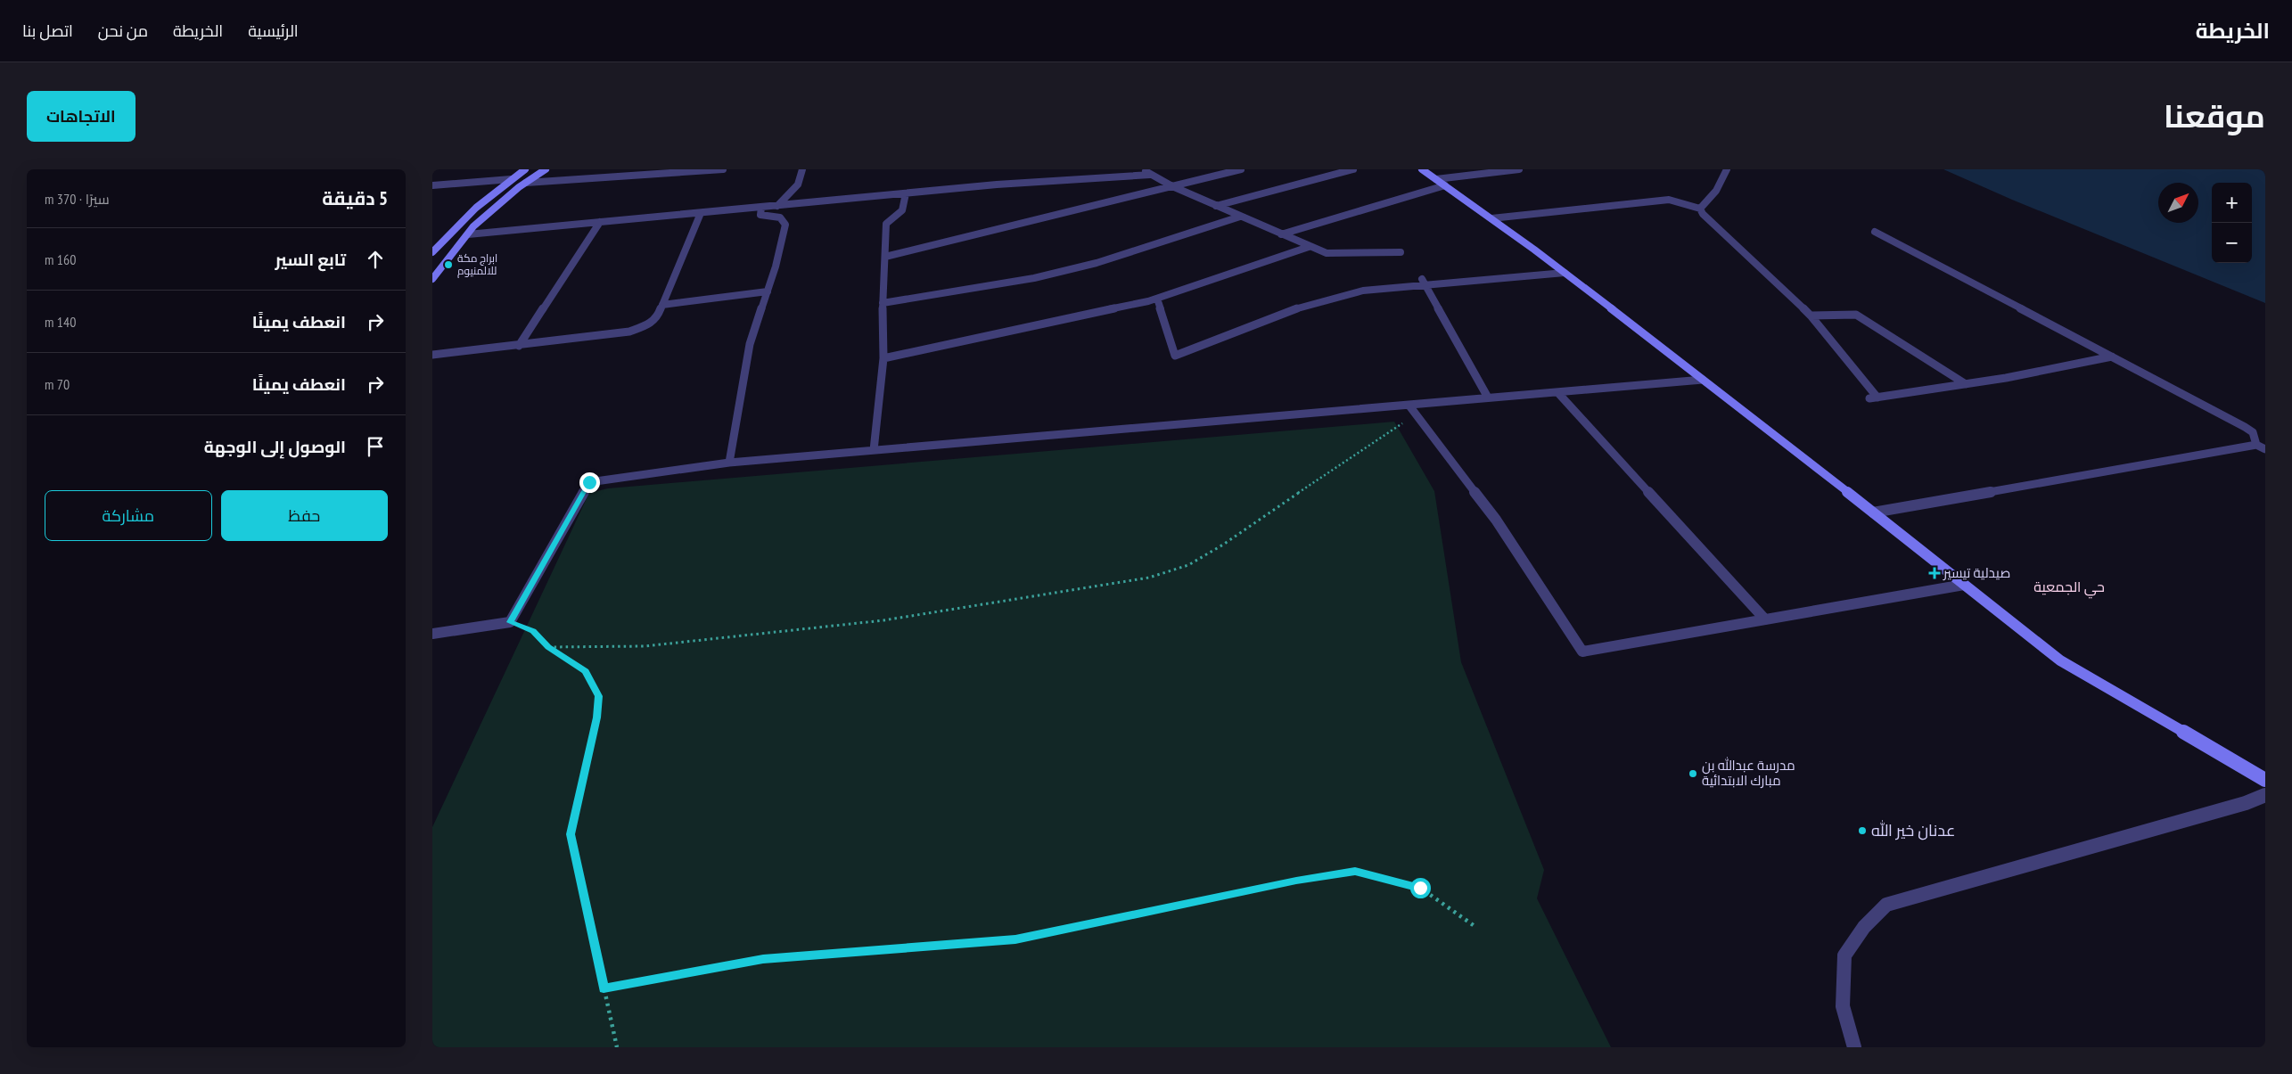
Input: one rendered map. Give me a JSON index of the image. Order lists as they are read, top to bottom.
{
  "districts": ["حي الجمعية"],
  "places": {
    "other": ["ابراج مكة للالمنيوم", "مدرسة عبدالله بن مبارك الابتدائية", "عدنان خير الله"],
    "health": ["صيدلية تيسير"]
  },
  "north": "top right",
  "page": {
    "header": "الخريطة",
    "nav": [
      "الرئيسية",
      "الخريطة",
      "من نحن",
      "اتصل بنا"
    ],
    "title": "موقعنا",
    "buttons": [
      "الاتجاهات",
      ["حفظ", "مشاركة"]
    ],
    "heading": ["5 دقيقة", "سيرًا · 370 m"],
    "map_buttons": ["+", "−"],
    "list": [
      ["تابع السير", "160 m"],
      ["انعطف يمينًا", "140 m"],
      ["انعطف يمينًا", "70 m"],
      "الوصول إلى الوجهة"
    ]
  }
}
